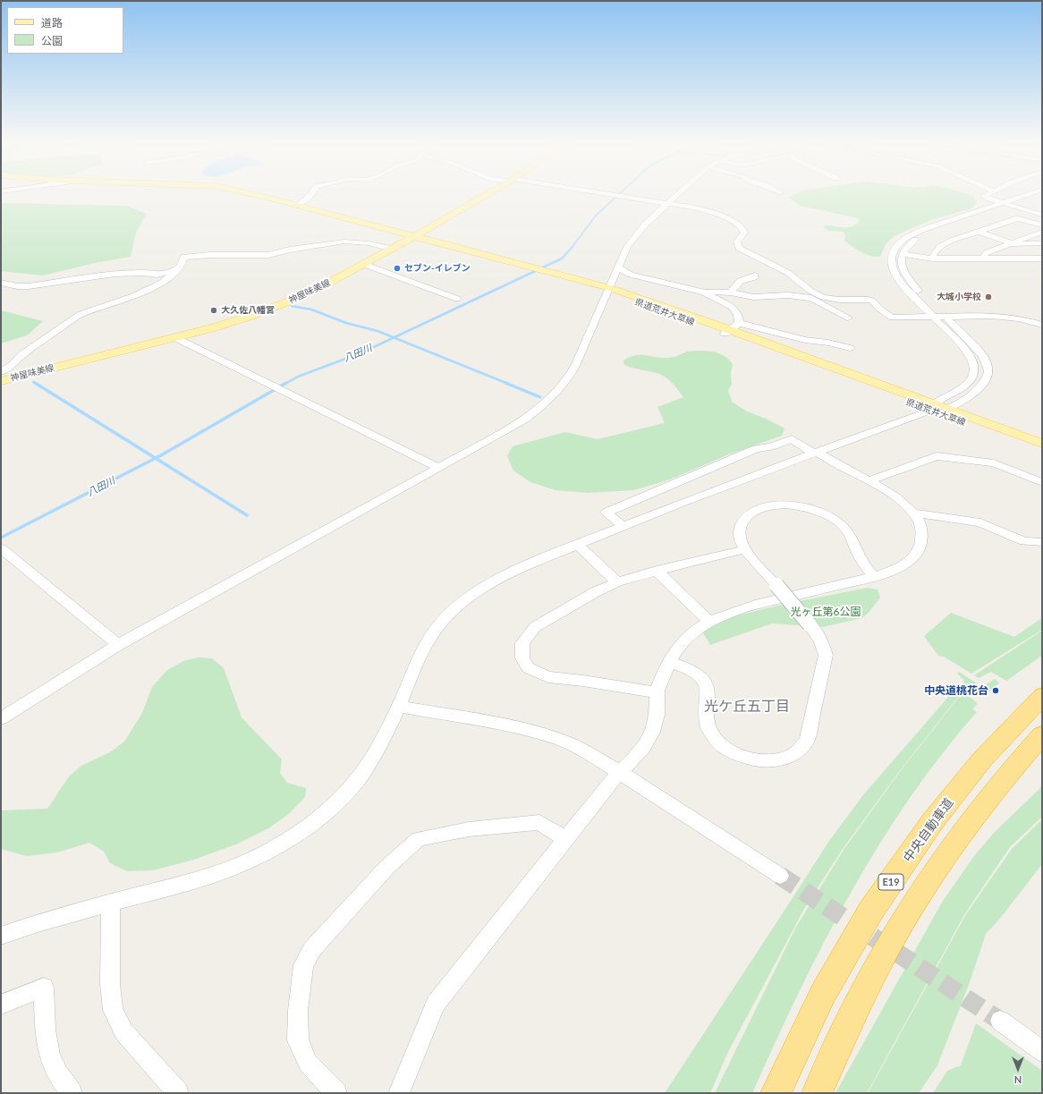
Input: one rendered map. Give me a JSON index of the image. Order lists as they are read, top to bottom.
{
  "streets": {
    "highway": ["中央自動車道", "E19"],
    "main road": ["神屋味美線", "県道荒井大草線"]
  },
  "crossings": [
    ["神屋味美線", "県道荒井大草線"]
  ],
  "districts": ["光ケ丘五丁目"],
  "water": ["八田川"],
  "parks": ["光ヶ丘第6公園"],
  "places": [
    "セブン-イレブン",
    "大城小学校",
    "大久佐八幡宮",
    "中央道桃花台"
  ],
  "legend": ["道路", "公園"],
  "north": "bottom"
}
